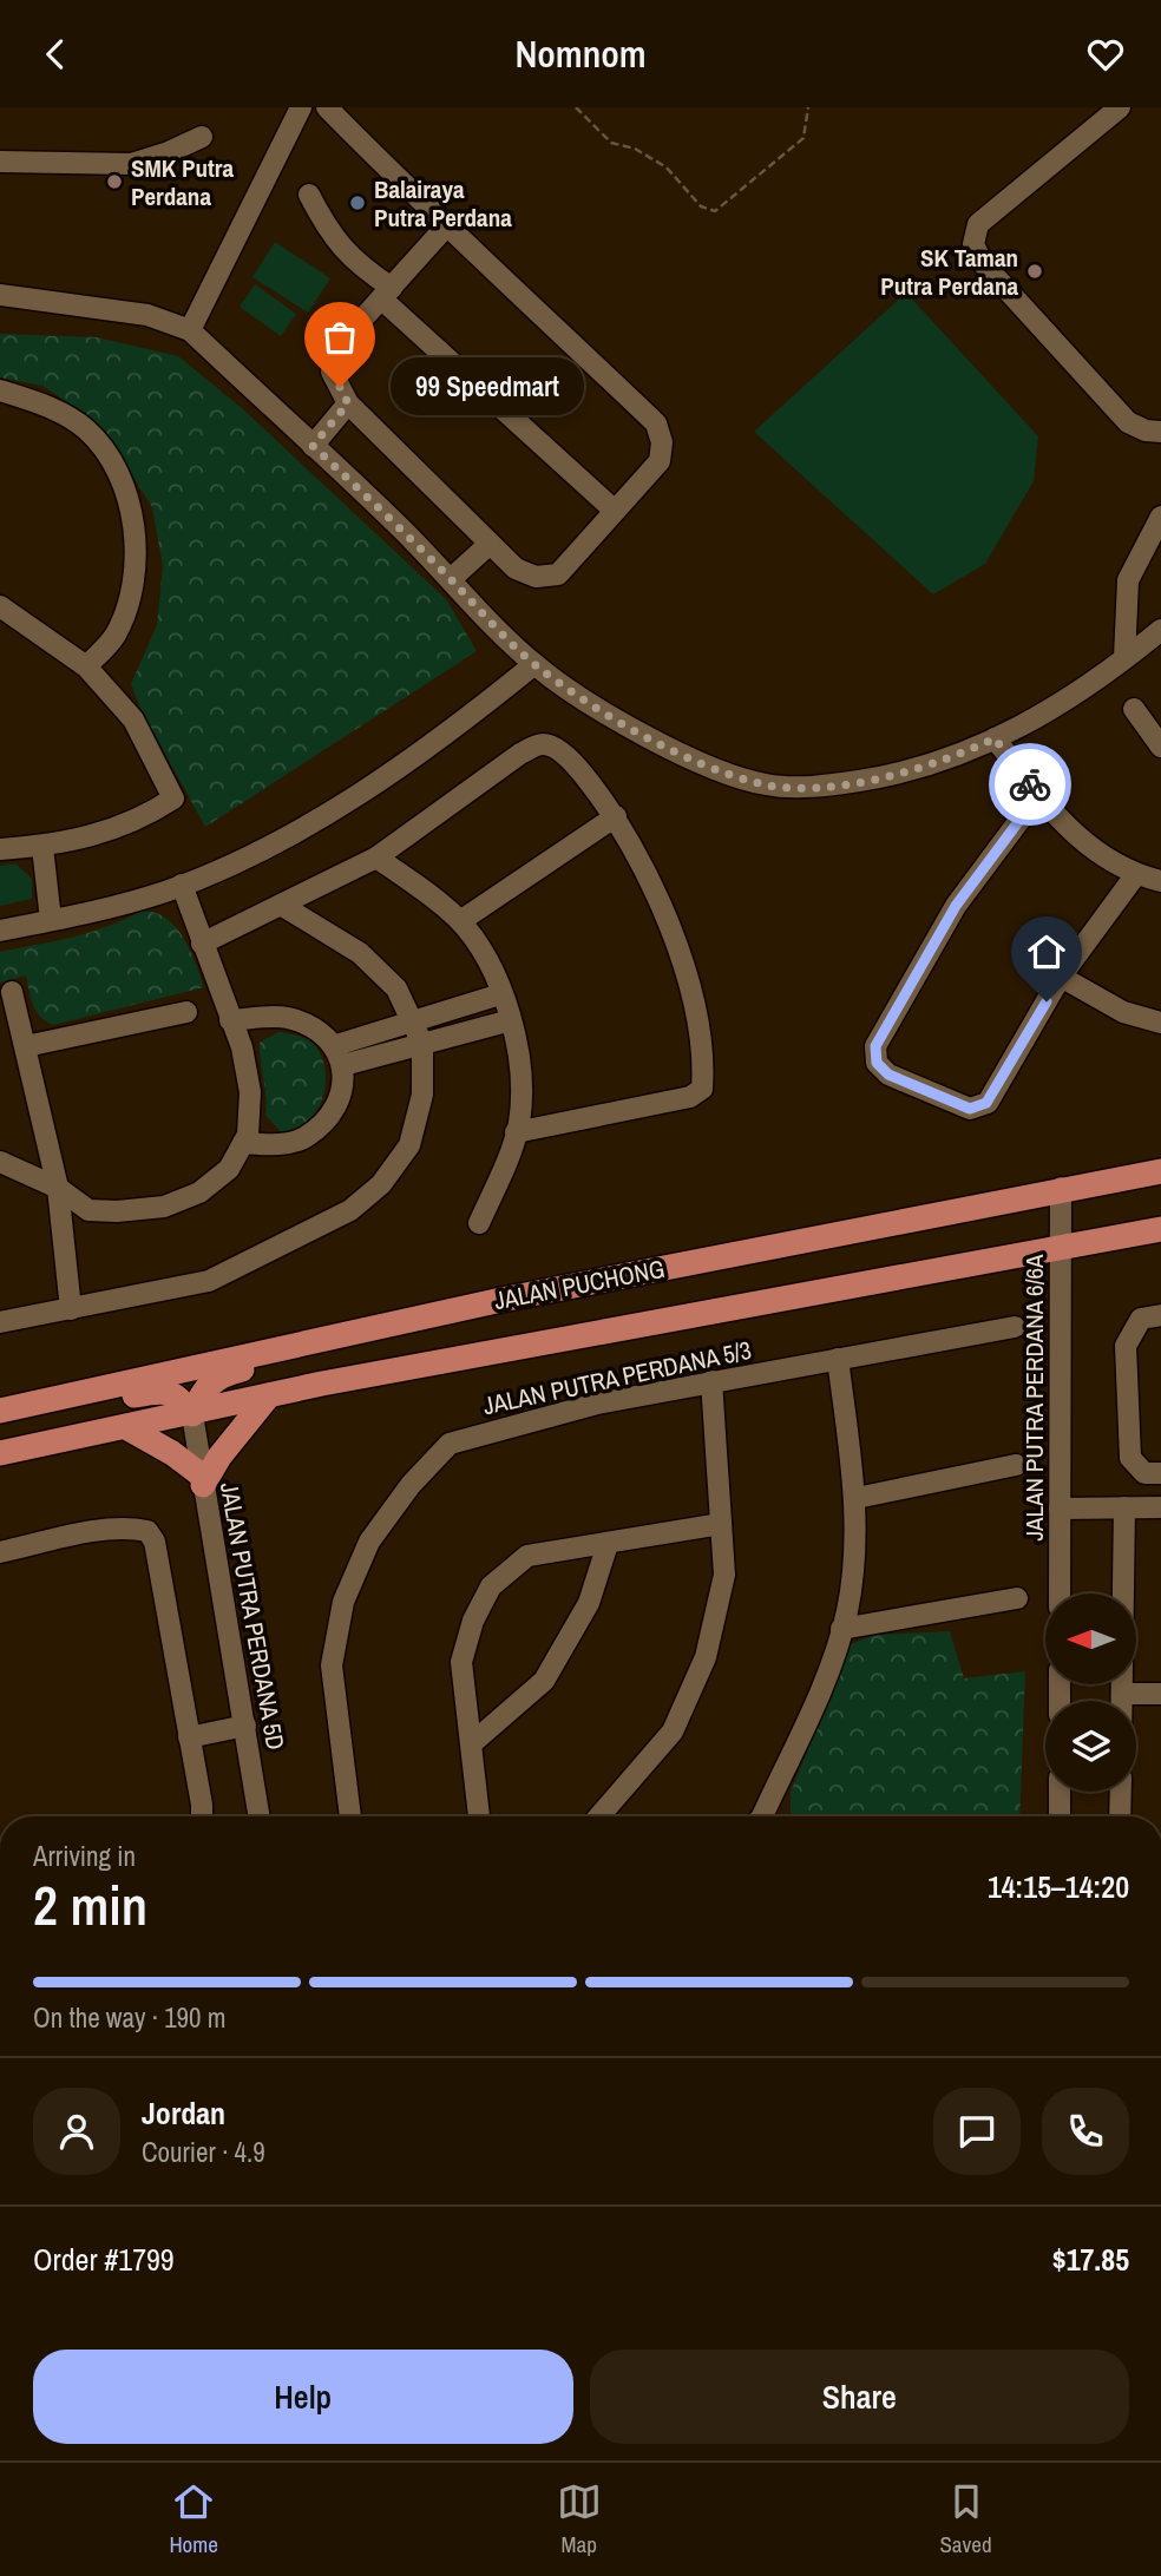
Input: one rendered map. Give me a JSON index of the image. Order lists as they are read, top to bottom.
{
  "streets": {
    "main road": ["JALAN PUCHONG"],
    "street": ["JALAN PUTRA PERDANA 5/3", "JALAN PUTRA PERDANA 6/6A", "JALAN PUTRA PERDANA 5D"]
  },
  "crossings": [
    ["JALAN PUCHONG", "JALAN PUTRA PERDANA 6/6A"],
    ["JALAN PUCHONG", "JALAN PUTRA PERDANA 5D"]
  ],
  "places": [
    "SMK Putra Perdana",
    "Balairaya Putra Perdana",
    "SK Taman Putra Perdana",
    "99 Speedmart"
  ],
  "north": "left",
  "page": {
    "header": "Nomnom",
    "bubble": "99 Speedmart",
    "heading": ["2 min", "Arriving in", "14:15–14:20"],
    "panel": [
      "Jordan",
      "Courier · 4.9",
      "Order #1799",
      "$17.85"
    ],
    "bar": "On the way · 190 m",
    "buttons": ["Help", "Share"],
    "tabs": ["Home", "Map", "Saved"]
  }
}
